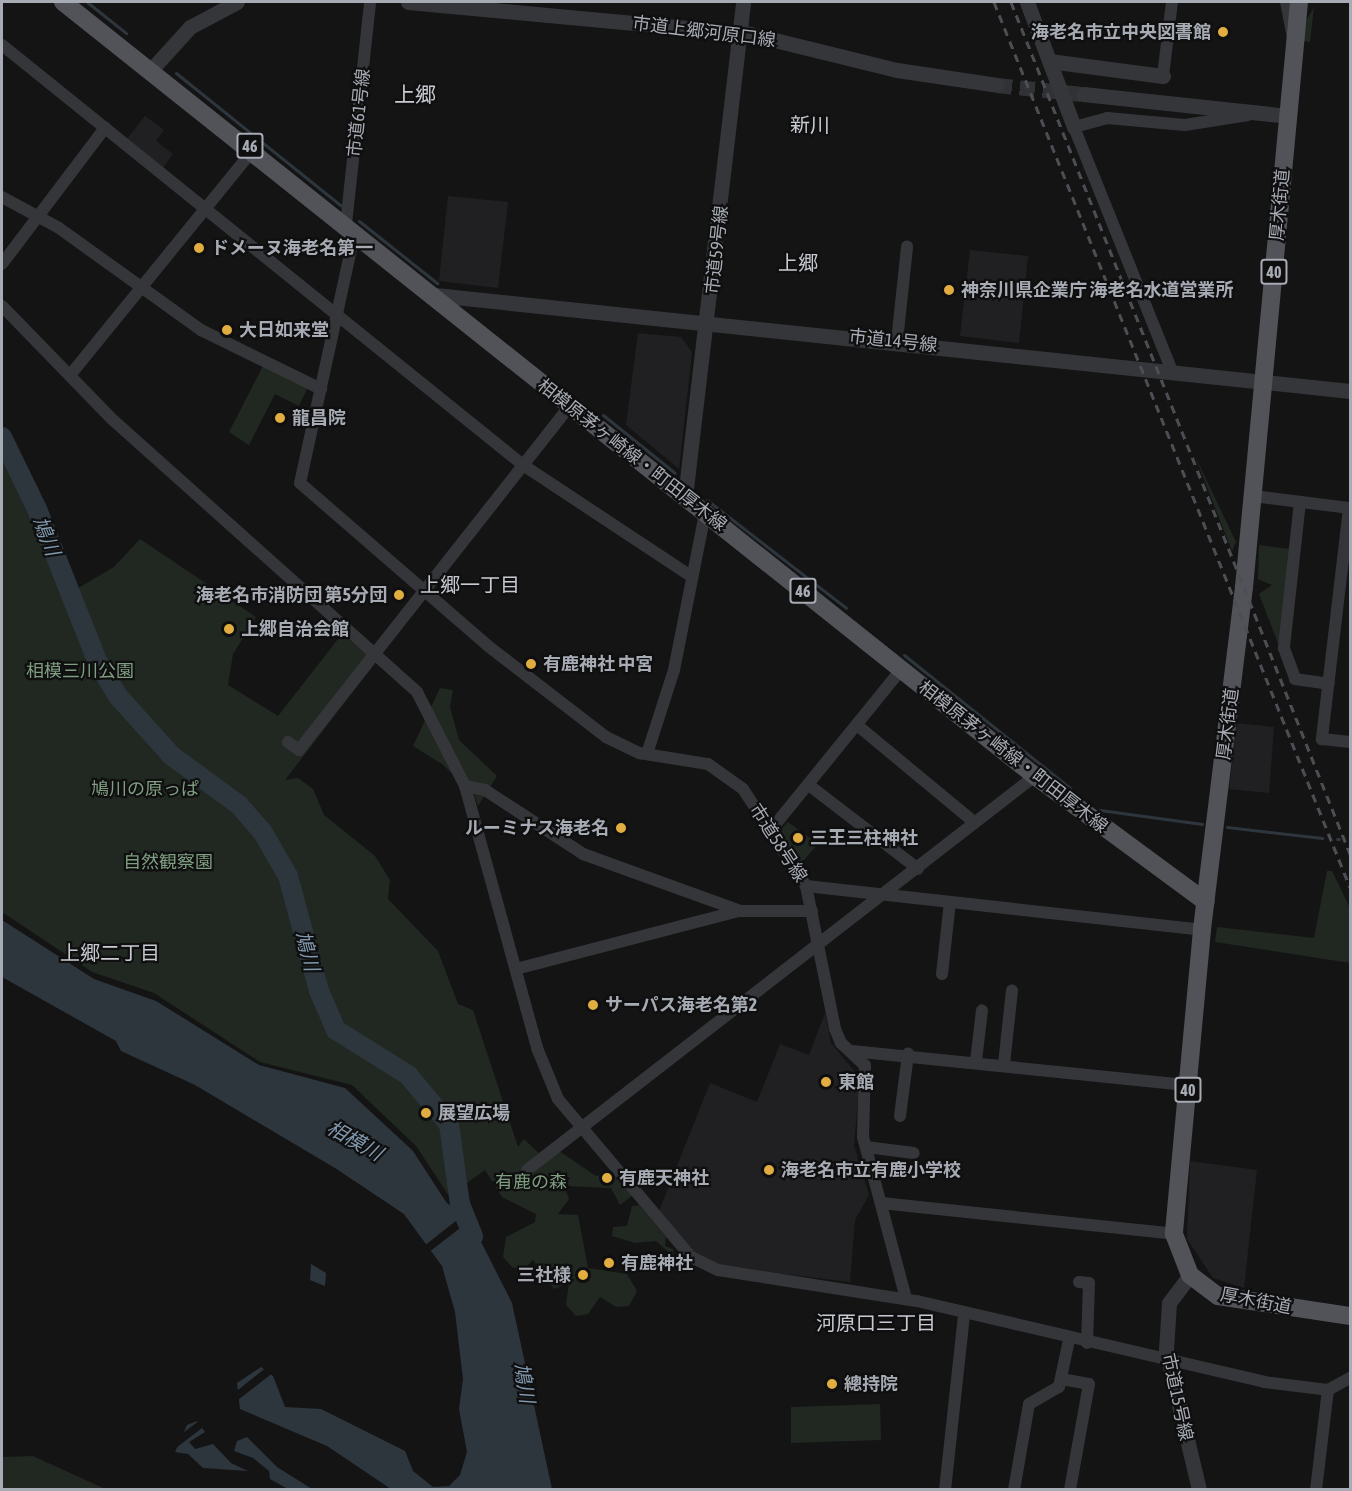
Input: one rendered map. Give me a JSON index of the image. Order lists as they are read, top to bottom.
{
  "streets": {
    "main road": [
      "46",
      "厚木街道",
      "40",
      "相模原茅ヶ崎線・町田厚木線"
    ],
    "street": [
      "市道上郷河原口線",
      "市道61号線",
      "市道59号線",
      "市道14号線",
      "市道58号線",
      "市道15号線"
    ]
  },
  "crossings": [
    ["市道上郷河原口線", "市道59号線"],
    ["市道61号線", "相模原茅ヶ崎線・町田厚木線"],
    ["市道61号線", "市道58号線"],
    ["厚木街道", "市道14号線"],
    ["厚木街道", "相模原茅ヶ崎線・町田厚木線"],
    ["厚木街道", "市道15号線"],
    ["市道59号線", "市道14号線"],
    ["市道59号線", "相模原茅ヶ崎線・町田厚木線"],
    ["市道14号線", "相模原茅ヶ崎線・町田厚木線"]
  ],
  "districts": [
    "上郷",
    "新川",
    "上郷",
    "上郷一丁目",
    "上郷二丁目",
    "河原口三丁目"
  ],
  "water": ["鳩川", "相模川"],
  "parks": [
    "相模三川公園",
    "鳩川の原っぱ",
    "自然観察園",
    "有鹿の森"
  ],
  "places": [
    "海老名市立中央図書館",
    "ドメーヌ海老名第一",
    "神奈川県企業庁 海老名水道営業所",
    "大日如来堂",
    "龍昌院",
    "海老名市消防団 第5分団",
    "上郷自治会館",
    "有鹿神社 中宮",
    "ルーミナス海老名",
    "三王三柱神社",
    "サーパス海老名第2",
    "東館",
    "展望広場",
    "海老名市立有鹿小学校",
    "有鹿天神社",
    "有鹿神社",
    "三社様",
    "總持院"
  ]
}
